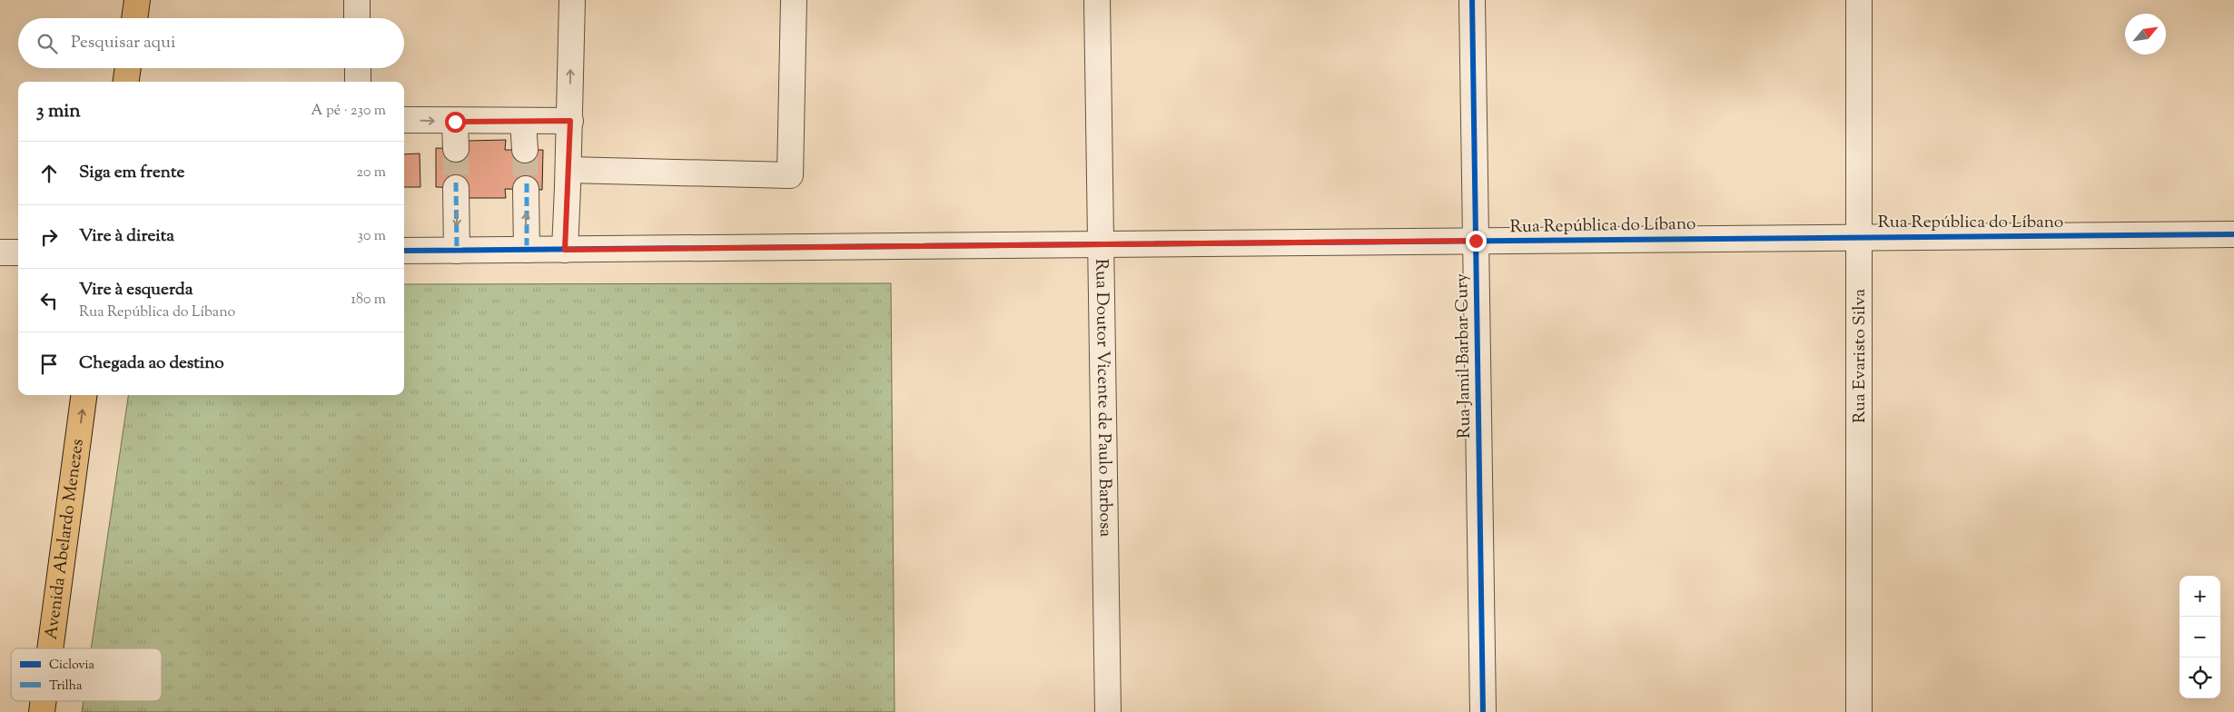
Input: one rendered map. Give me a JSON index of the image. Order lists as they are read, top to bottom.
{
  "streets": {
    "main road": ["Avenida Abelardo Menezes"],
    "street": [
      "Rua República do Líbano",
      "Rua Jamil Barbar Cury",
      "Rua Evaristo Silva",
      "Rua Doutor Vicente de Paulo Barbosa"
    ]
  },
  "crossings": [
    ["Rua República do Líbano", "Rua Jamil Barbar Cury"],
    ["Rua República do Líbano", "Rua Evaristo Silva"],
    ["Rua República do Líbano", "Rua Doutor Vicente de Paulo Barbosa"]
  ],
  "one_way": ["Avenida Abelardo Menezes"],
  "legend": ["Ciclovia", "Trilha"],
  "north": "top right",
  "page": {
    "search": "Pesquisar aqui",
    "heading": ["3 min", "A pé · 230 m"],
    "list": [
      ["Siga em frente", "20 m"],
      ["Vire à direita", "30 m"],
      ["Vire à esquerda", "Rua República do Líbano", "180 m"],
      "Chegada ao destino"
    ],
    "map_buttons": ["+", "−"]
  }
}
